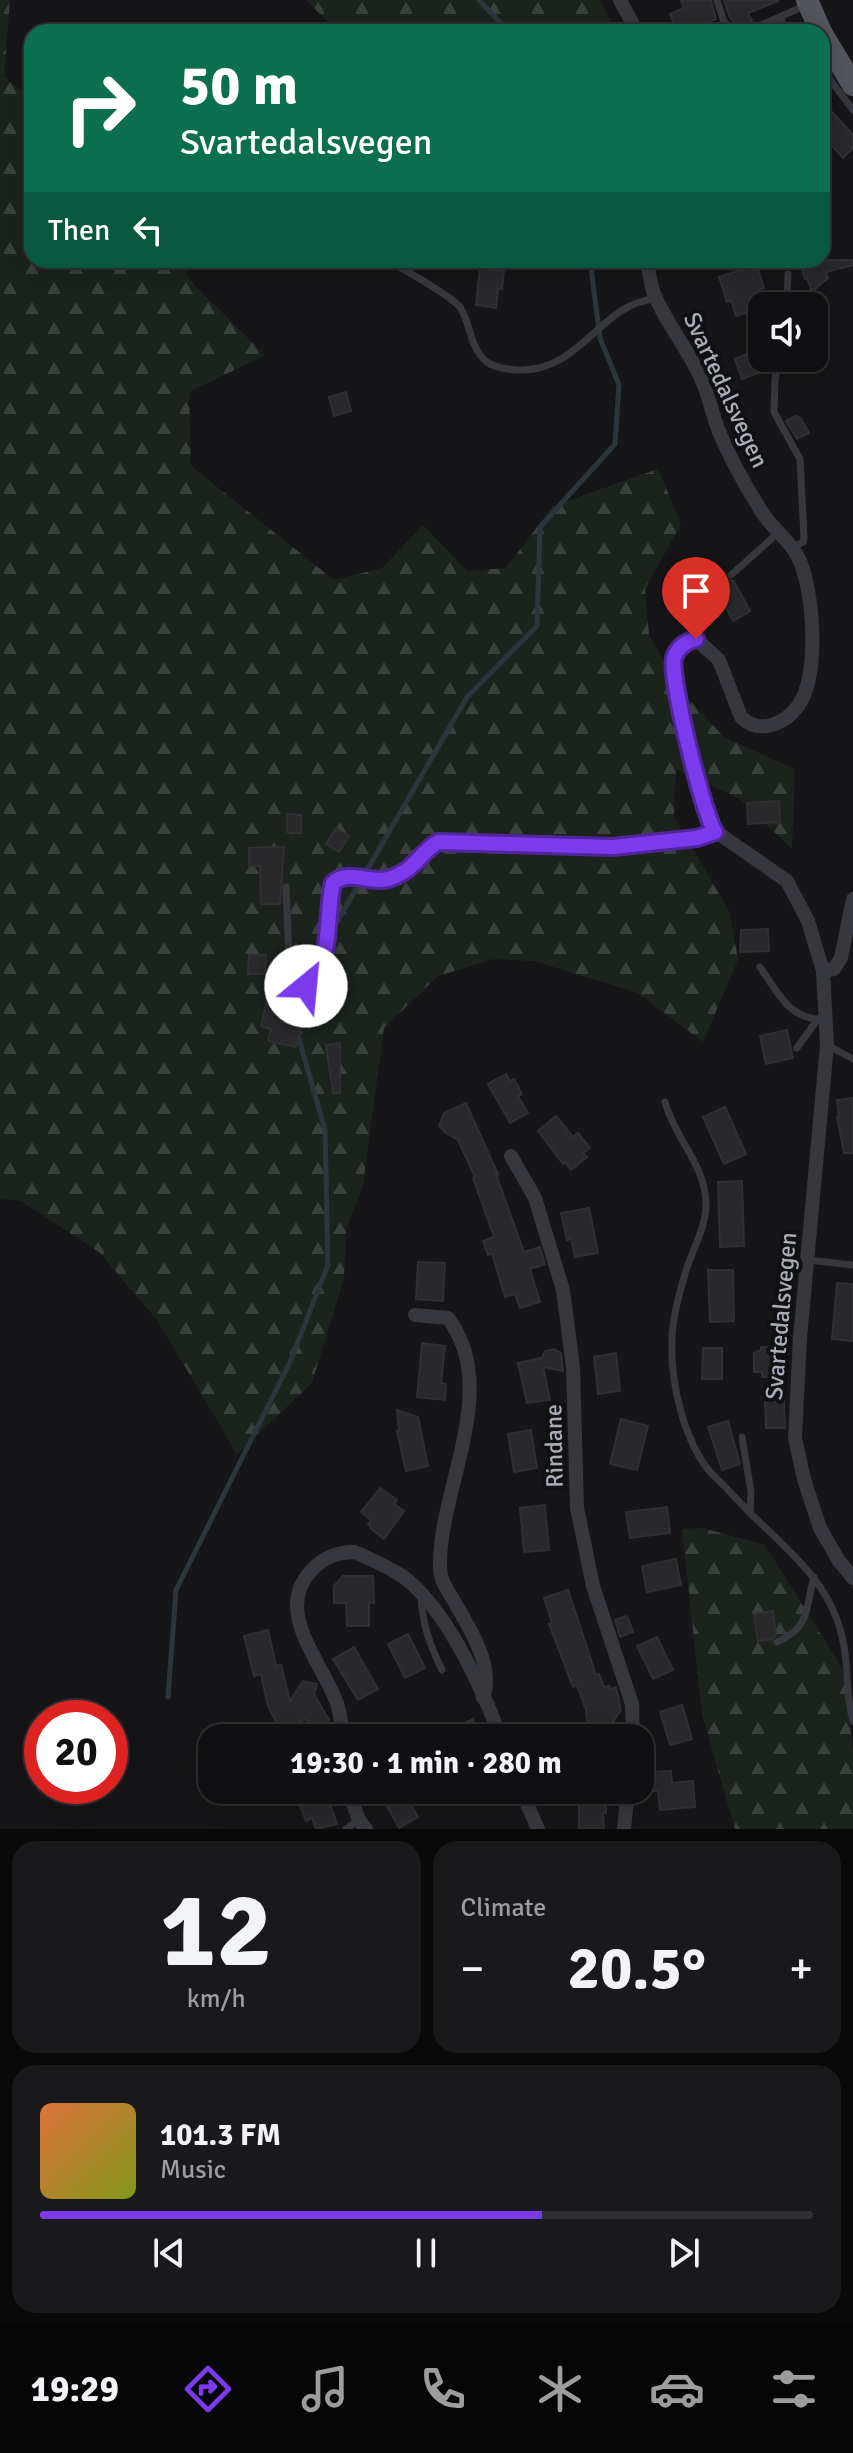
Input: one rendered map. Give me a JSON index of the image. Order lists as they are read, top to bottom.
{
  "streets": {
    "street": ["Svartedalsvegen", "Rindane"]
  },
  "page": {
    "turn": ["50 m", "Svartedalsvegen"],
    "then": "Then",
    "limit": "20",
    "trip": "19:30 · 1 min · 280 m",
    "tile": [
      ["12", "km/h"],
      "Climate"
    ],
    "heat": ["−", "20.5°", "+"],
    "song": ["101.3 FM", "Music"],
    "tabs": "19:29"
  }
}
